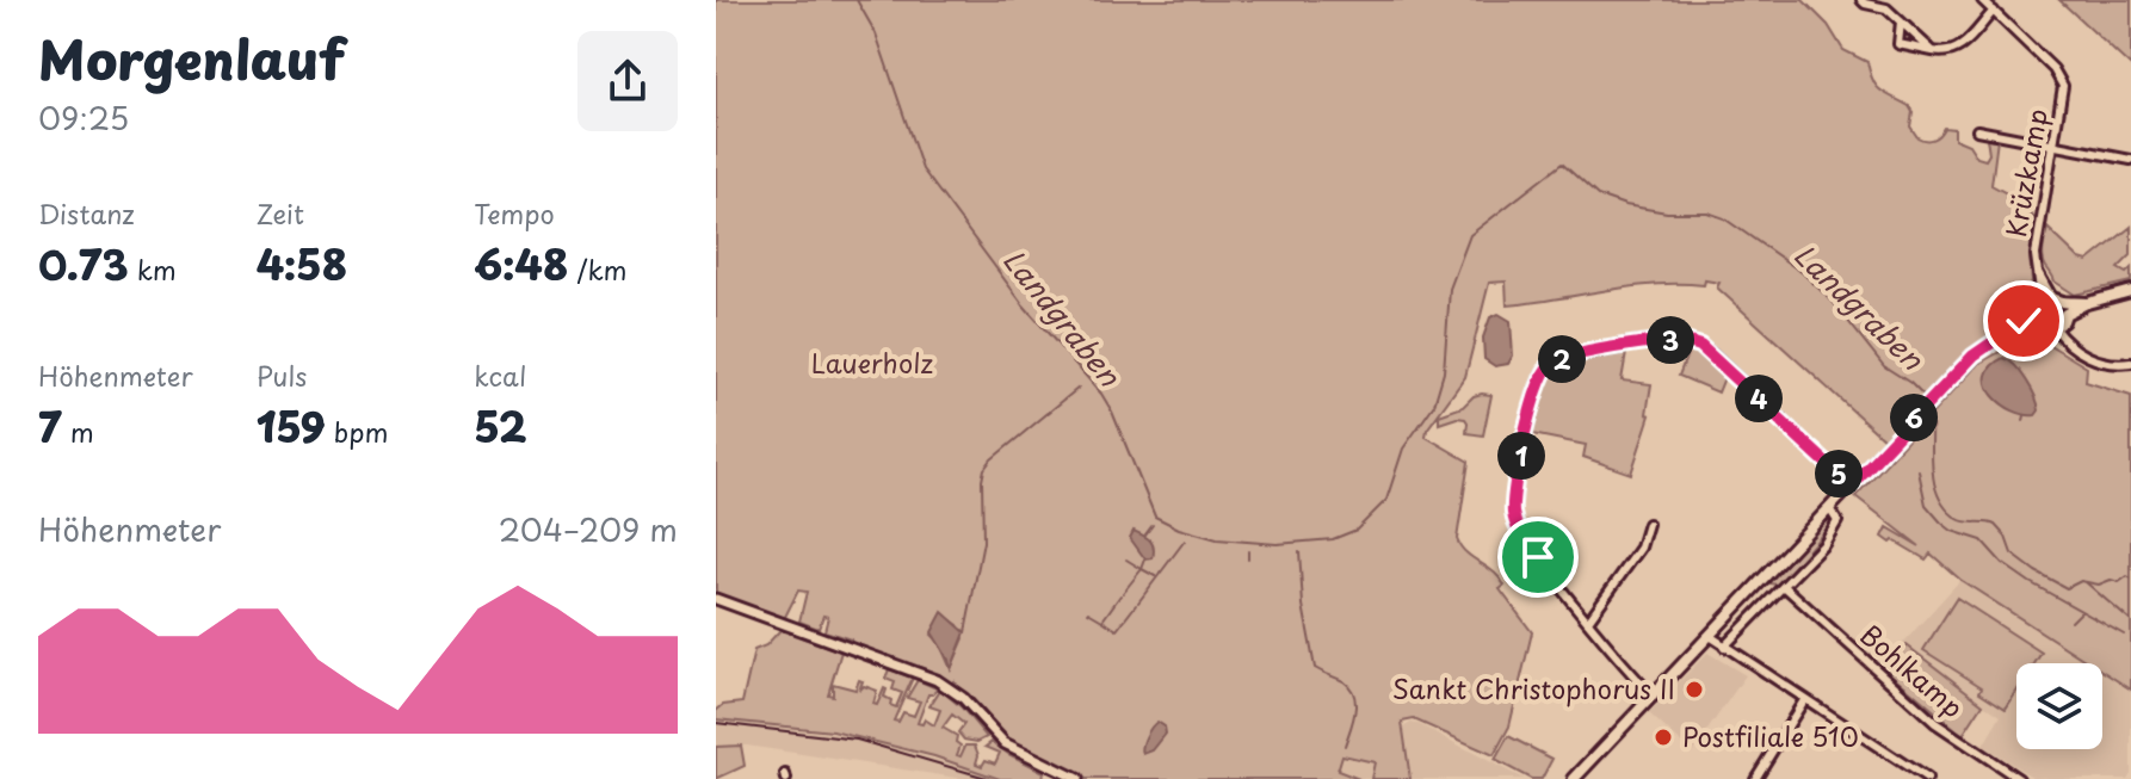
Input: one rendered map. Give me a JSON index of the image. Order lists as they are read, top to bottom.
{
  "streets": {
    "street": ["Krüzkamp", "Bohlkamp"]
  },
  "water": ["Landgraben"],
  "parks": ["Lauerholz"],
  "places": ["Sankt Christophorus II", "Postfiliale 510"],
  "page": {
    "heading": ["Morgenlauf", "09:25"],
    "stats": [
      ["Distanz", "0.73 km"],
      ["Zeit", "4:58"],
      ["Tempo", "6:48 /km"],
      ["Höhenmeter", "7 m"],
      ["Puls", "159 bpm"],
      ["kcal", "52"]
    ],
    "pins": [
      "3",
      "2",
      "4",
      "6",
      "1",
      "5"
    ],
    "chart": ["Höhenmeter", "204–209 m"]
  }
}
